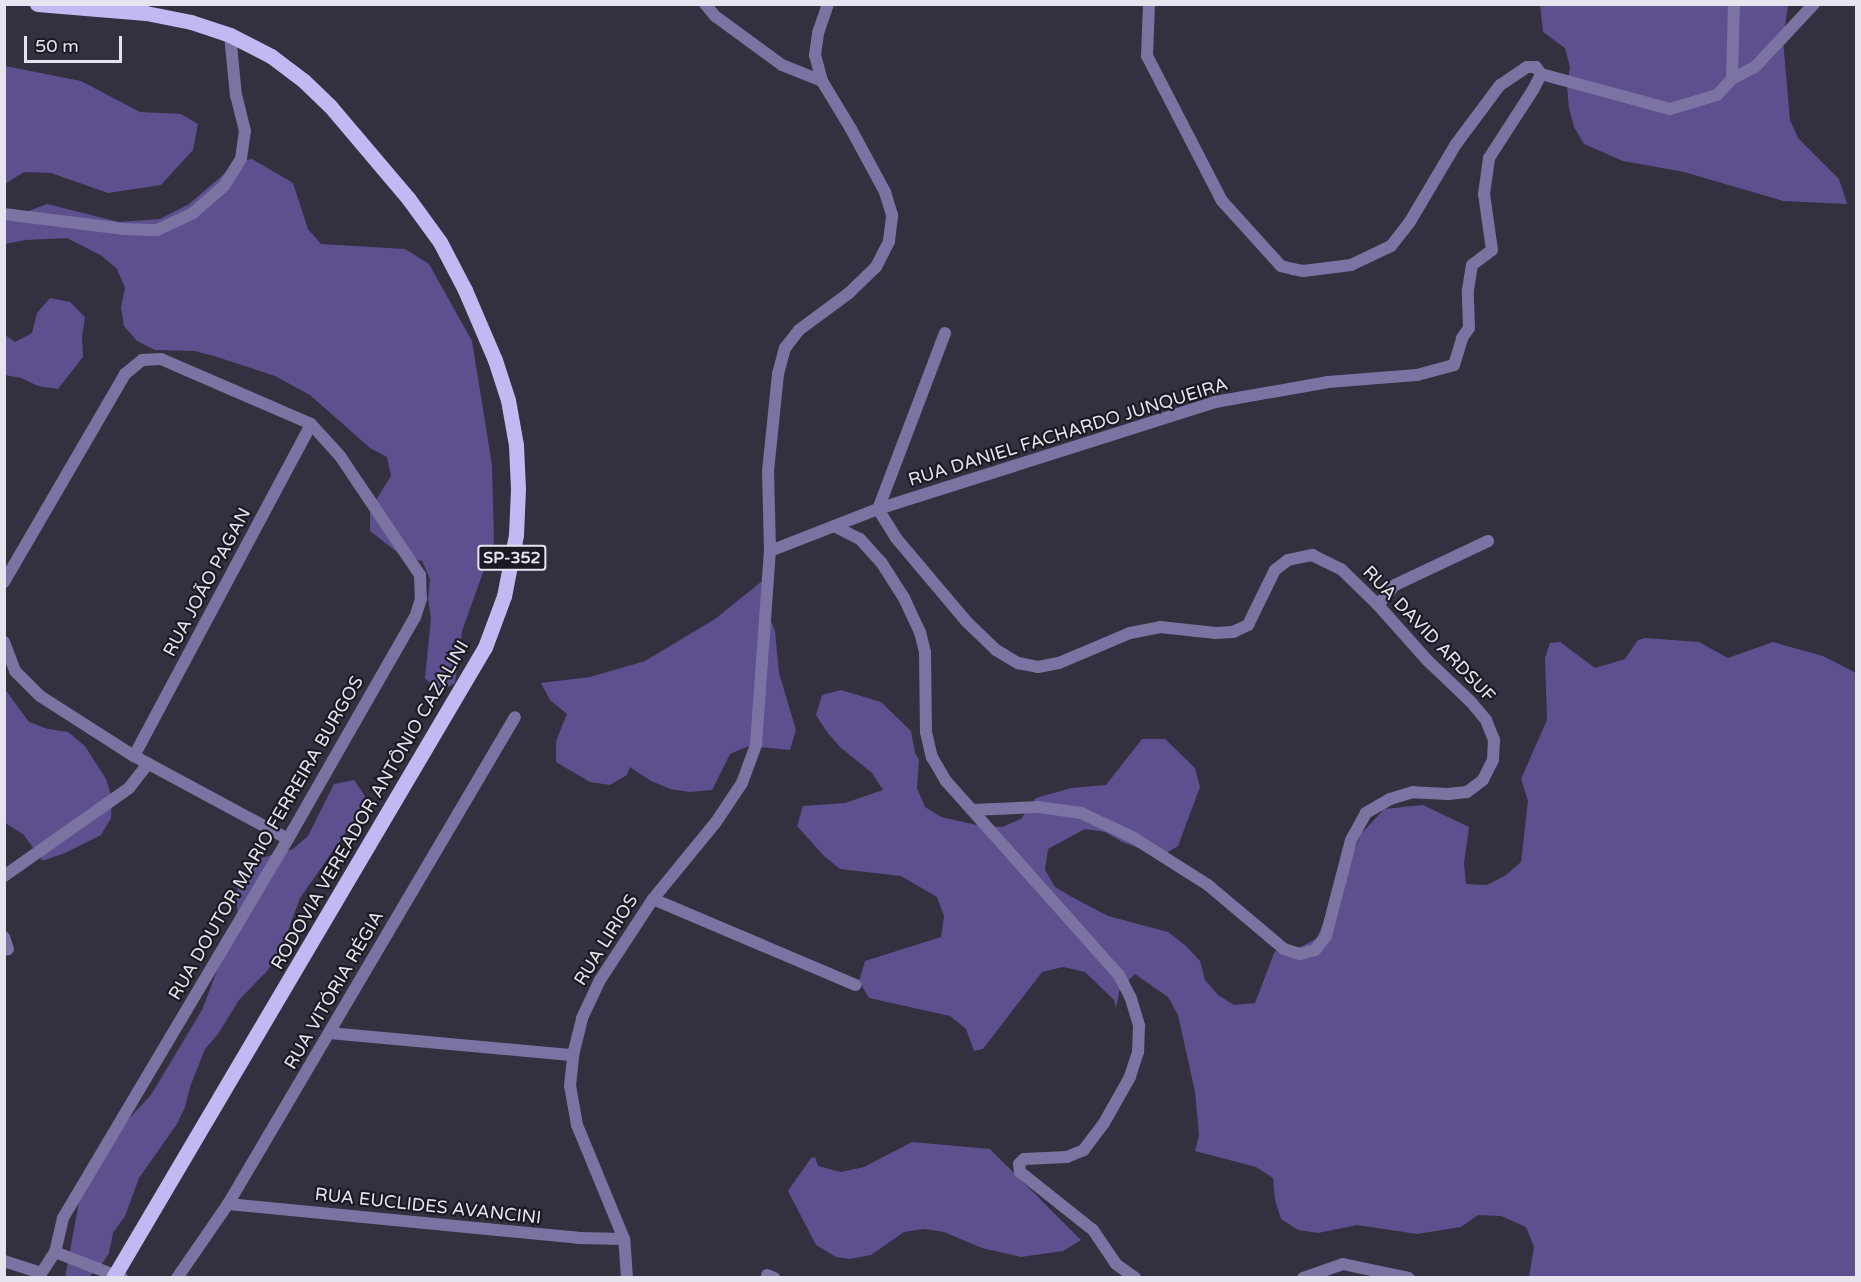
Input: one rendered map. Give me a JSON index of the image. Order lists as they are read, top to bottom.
{
  "streets": {
    "main road": ["SP-352", "RODOVIA VEREADOR ANTÔNIO CAZALINI"],
    "street": [
      "RUA DANIEL FACHARDO JUNQUEIRA",
      "RUA JOÃO PAGAN",
      "RUA DAVID ARDSUF",
      "RUA DOUTOR MARIO FERREIRA BURGOS",
      "RUA LIRIOS",
      "RUA VITÓRIA RÉGIA",
      "RUA EUCLIDES AVANCINI"
    ]
  },
  "crossings": [
    ["RUA DANIEL FACHARDO JUNQUEIRA", "RUA DAVID ARDSUF"],
    ["RUA DANIEL FACHARDO JUNQUEIRA", "RUA LIRIOS"],
    ["RUA JOÃO PAGAN", "RUA DOUTOR MARIO FERREIRA BURGOS"],
    ["RUA LIRIOS", "RUA EUCLIDES AVANCINI"],
    ["RUA VITÓRIA RÉGIA", "RUA EUCLIDES AVANCINI"]
  ],
  "scale_bar": "50 m"
}
